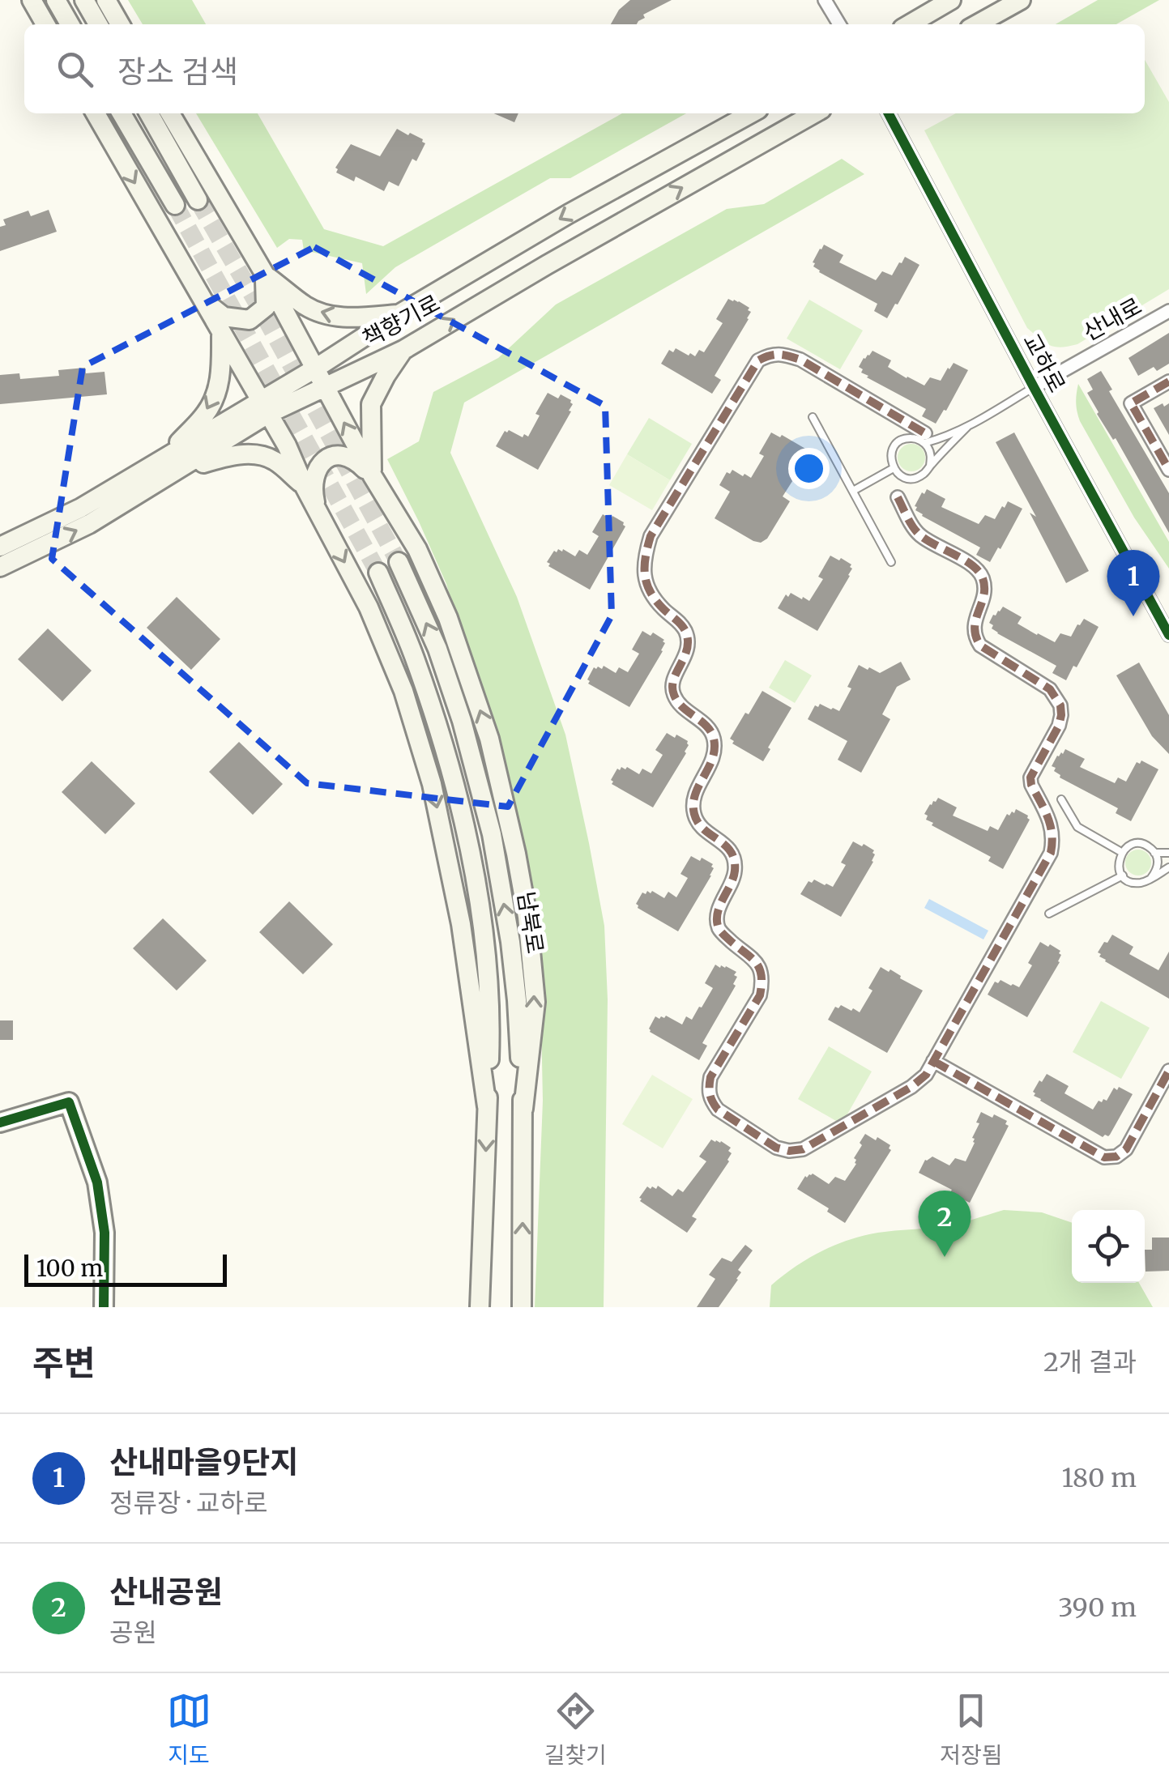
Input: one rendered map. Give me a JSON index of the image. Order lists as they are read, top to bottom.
{
  "streets": {
    "main road": ["책향기로", "남북로"],
    "street": ["산내로", "교하로"]
  },
  "crossings": [
    ["산내로", "교하로"]
  ],
  "scale_bar": "100 m",
  "page": {
    "search": "장소 검색",
    "pins": ["1", "2"],
    "scale": "100 m",
    "heading": ["주변", "2개 결과"],
    "list": [
      {
        "mark": "1",
        "name": "산내마을9단지",
        "note": "정류장 · 교하로",
        "value": "180 m"
      },
      {
        "mark": "2",
        "name": "산내공원",
        "note": "공원",
        "value": "390 m"
      }
    ],
    "nav": ["지도", "길찾기", "저장됨"]
  }
}
